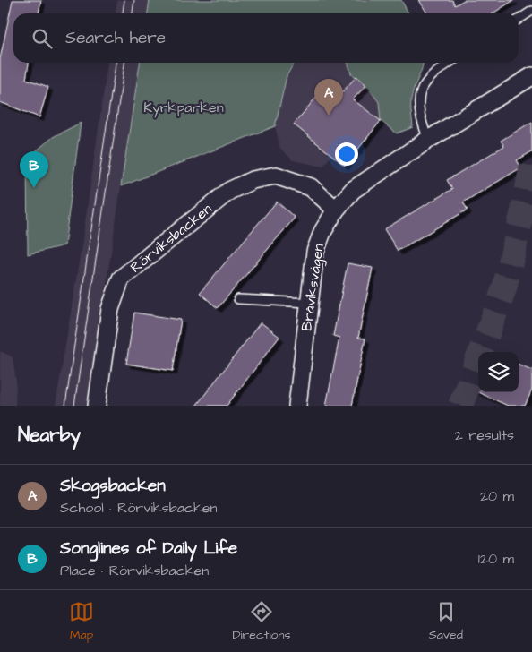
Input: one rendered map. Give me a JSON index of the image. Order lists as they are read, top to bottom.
{
  "streets": {
    "street": ["Rörviksbacken", "Bråviksvägen"]
  },
  "crossings": [
    ["Rörviksbacken", "Bråviksvägen"]
  ],
  "parks": ["Kyrkparken"],
  "page": {
    "search": "Search here",
    "pins": ["A", "B"],
    "heading": ["Nearby", "2 results"],
    "list": [
      {
        "mark": "A",
        "name": "Skogsbacken",
        "note": "School · Rörviksbacken",
        "value": "20 m"
      },
      {
        "mark": "B",
        "name": "Songlines of Daily Life",
        "note": "Place · Rörviksbacken",
        "value": "120 m"
      }
    ],
    "nav": ["Map", "Directions", "Saved"]
  }
}
